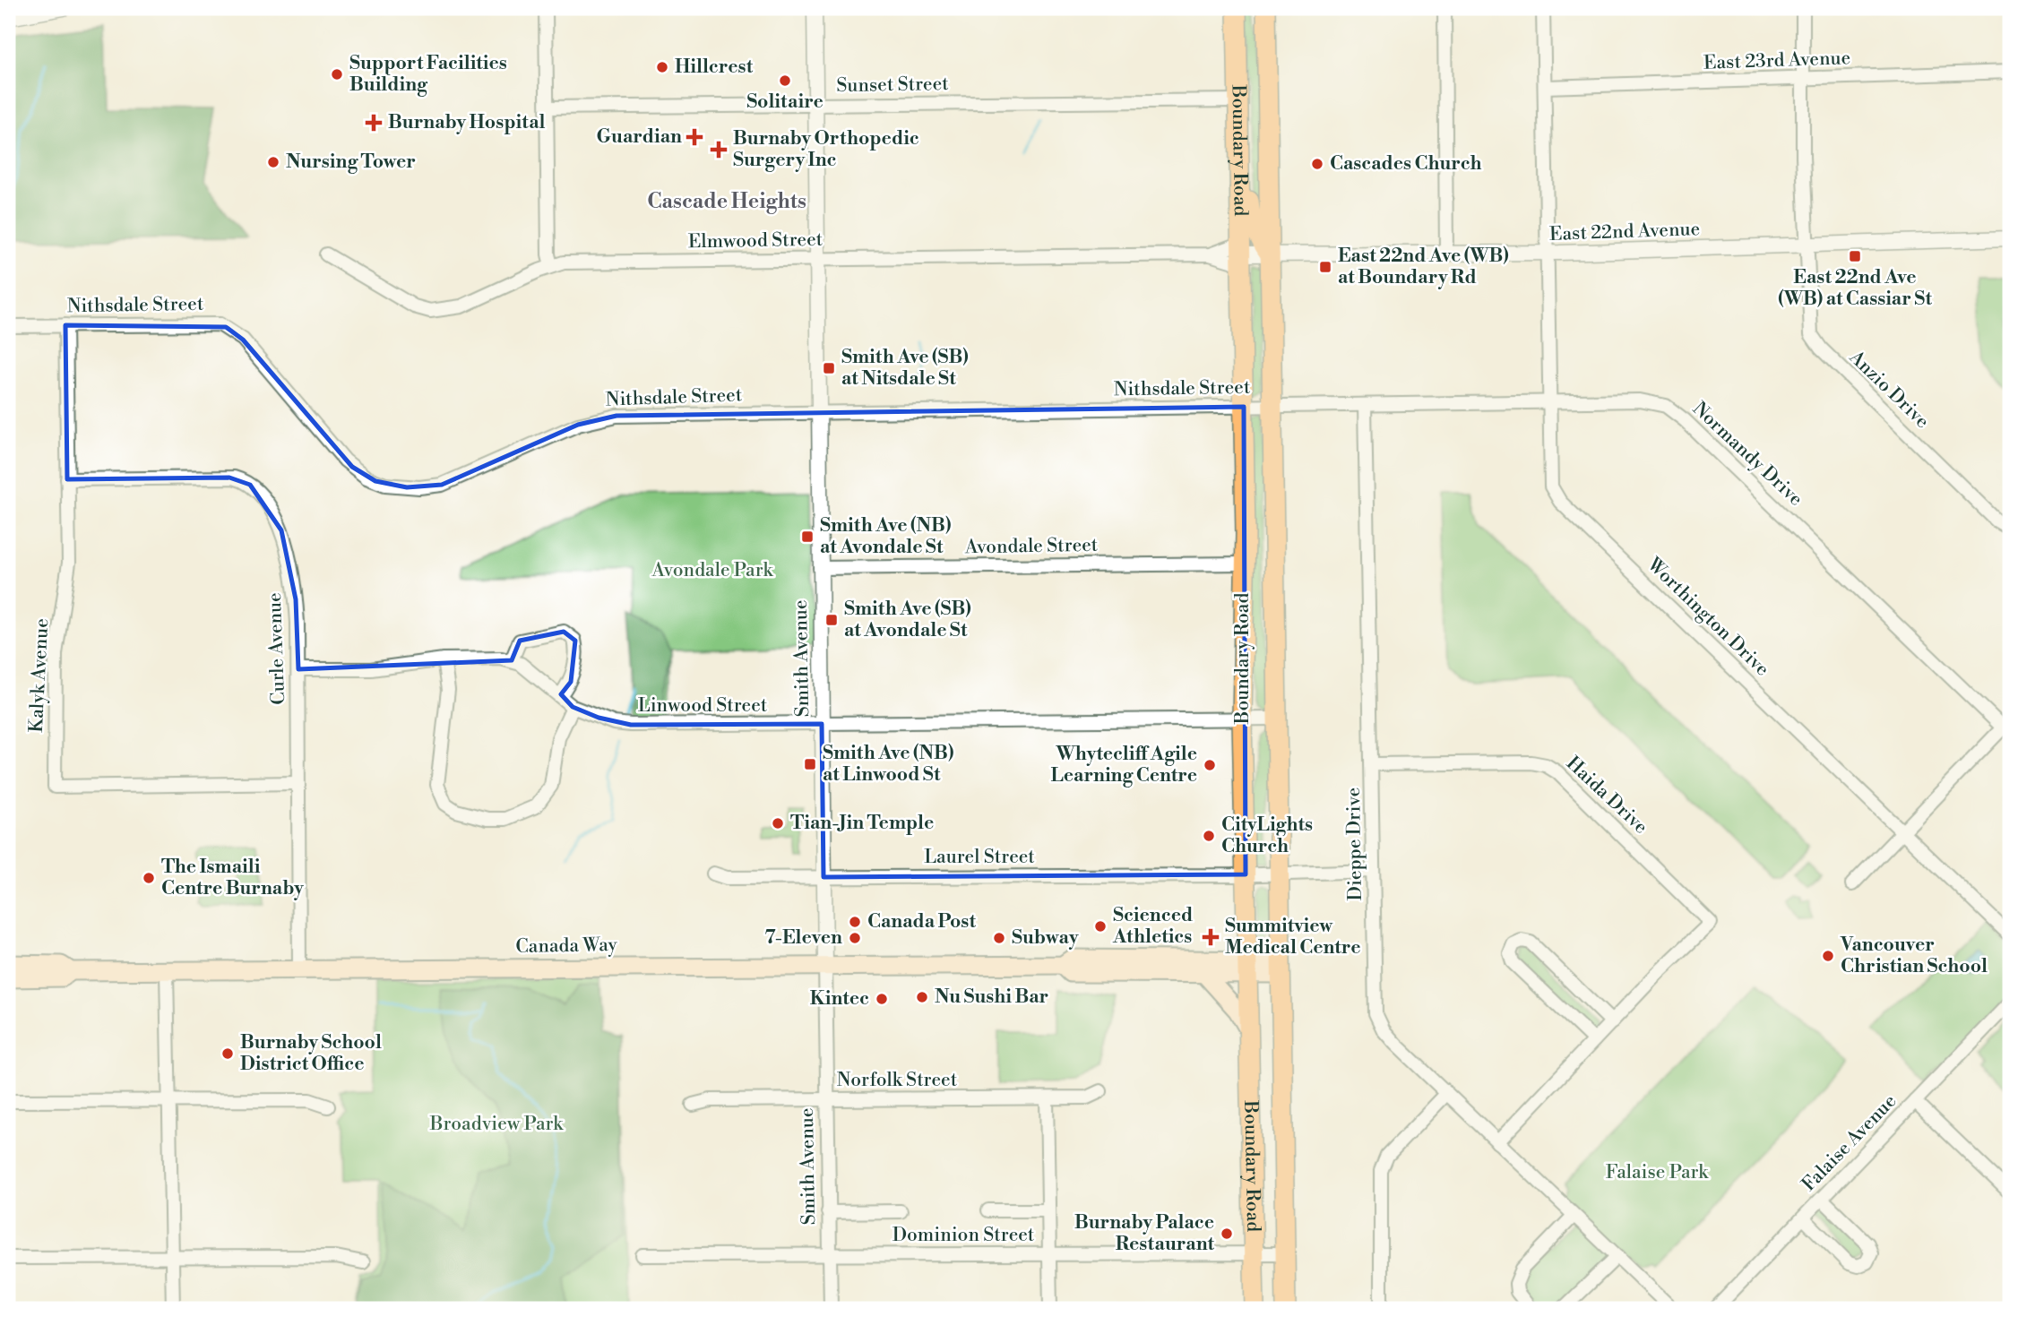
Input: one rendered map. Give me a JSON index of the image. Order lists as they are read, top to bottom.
{
  "streets": {
    "main road": ["Boundary Road", "Canada Way"],
    "street": [
      "East 23rd Avenue",
      "Sunset Street",
      "East 22nd Avenue",
      "Elmwood Street",
      "Nithsdale Street",
      "Anzio Drive",
      "Normandy Drive",
      "Avondale Street",
      "Worthington Drive",
      "Curle Avenue",
      "Smith Avenue",
      "Kalyk Avenue",
      "Linwood Street",
      "Haida Drive",
      "Dieppe Drive",
      "Laurel Street",
      "Norfolk Street",
      "Falaise Avenue",
      "Dominion Street"
    ]
  },
  "crossings": [
    ["East 23rd Avenue", "Anzio Drive"],
    ["East 23rd Avenue", "Worthington Drive"],
    ["Sunset Street", "Boundary Road"],
    ["Sunset Street", "Smith Avenue"],
    ["Boundary Road", "East 22nd Avenue"],
    ["Boundary Road", "Elmwood Street"],
    ["Boundary Road", "Nithsdale Street"],
    ["Boundary Road", "Normandy Drive"],
    ["Boundary Road", "Avondale Street"],
    ["Boundary Road", "Linwood Street"],
    ["Boundary Road", "Laurel Street"],
    ["Boundary Road", "Canada Way"],
    ["Boundary Road", "Dominion Street"],
    ["East 22nd Avenue", "Elmwood Street"],
    ["East 22nd Avenue", "Anzio Drive"],
    ["East 22nd Avenue", "Worthington Drive"],
    ["Elmwood Street", "Smith Avenue"],
    ["Nithsdale Street", "Normandy Drive"],
    ["Nithsdale Street", "Smith Avenue"],
    ["Nithsdale Street", "Kalyk Avenue"],
    ["Normandy Drive", "Worthington Drive"],
    ["Normandy Drive", "Dieppe Drive"],
    ["Avondale Street", "Smith Avenue"],
    ["Curle Avenue", "Kalyk Avenue"],
    ["Curle Avenue", "Canada Way"],
    ["Smith Avenue", "Linwood Street"],
    ["Smith Avenue", "Laurel Street"],
    ["Smith Avenue", "Canada Way"],
    ["Smith Avenue", "Norfolk Street"],
    ["Smith Avenue", "Dominion Street"],
    ["Haida Drive", "Dieppe Drive"],
    ["Dieppe Drive", "Laurel Street"]
  ],
  "districts": ["Cascade Heights"],
  "parks": ["Avondale Park", "Broadview Park", "Falaise Park"],
  "places": {
    "other": [
      "Hillcrest",
      "Support Facilities Building",
      "Solitaire",
      "Nursing Tower",
      "Cascades Church",
      "Whytecliff Agile Learning Centre",
      "Tian-Jin Temple",
      "CityLights Church",
      "The Ismaili Centre Burnaby",
      "Canada Post",
      "Scienced Athletics",
      "7-Eleven",
      "Subway",
      "Vancouver Christian School",
      "Nu Sushi Bar",
      "Kintec",
      "Burnaby School District Office",
      "Burnaby Palace Restaurant"
    ],
    "health": [
      "Burnaby Hospital",
      "Guardian",
      "Burnaby Orthopedic Surgery Inc",
      "Summitview Medical Centre"
    ],
    "transit": [
      "East 22nd Ave (WB) at Cassiar St",
      "East 22nd Ave (WB) at Boundary Rd",
      "Smith Ave (SB) at Nitsdale St",
      "Smith Ave (NB) at Avondale St",
      "Smith Ave (SB) at Avondale St",
      "Smith Ave (NB) at Linwood St"
    ]
  }
}
